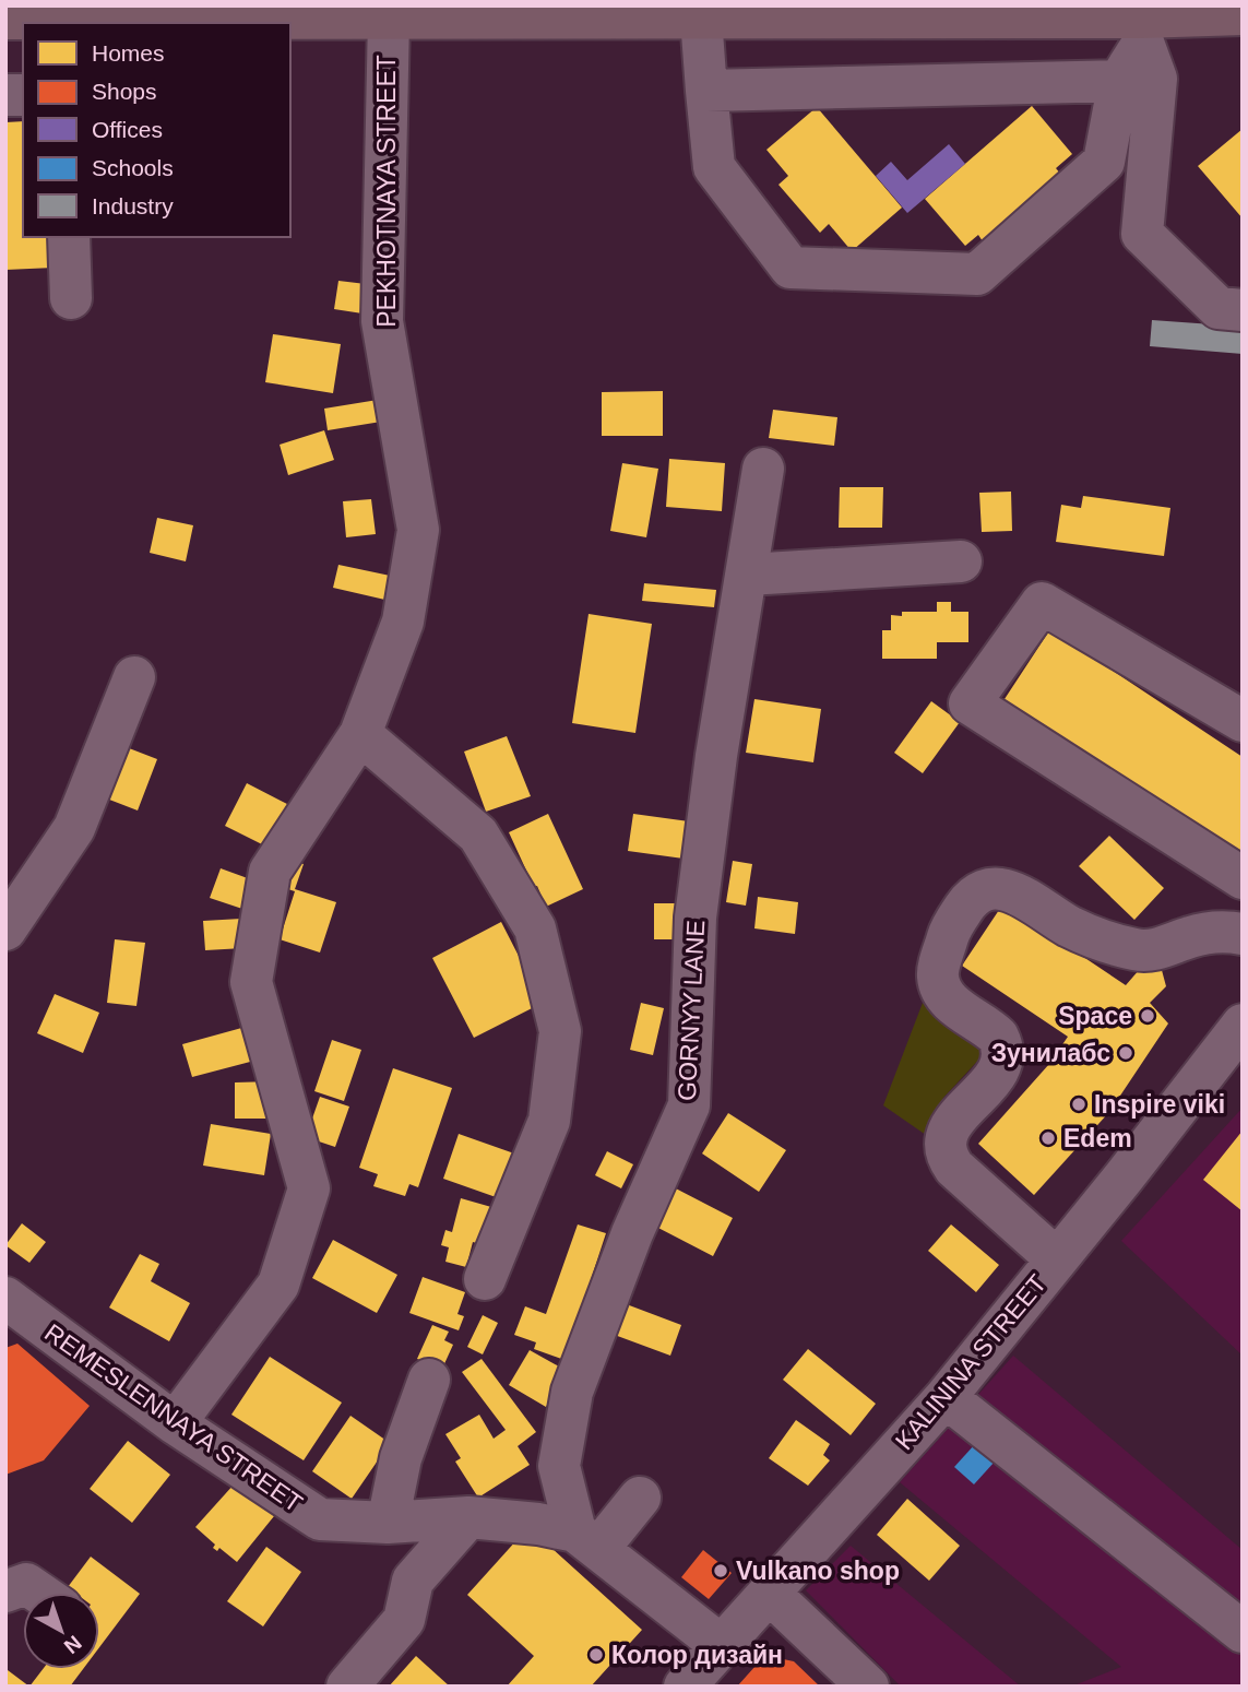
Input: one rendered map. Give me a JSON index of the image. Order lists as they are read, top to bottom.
{
  "streets": {
    "street": [
      "PEKHOTNAYA STREET",
      "GORNYY LANE",
      "KALININA STREET",
      "REMESLENNAYA STREET"
    ]
  },
  "crossings": [
    ["PEKHOTNAYA STREET", "REMESLENNAYA STREET"],
    ["GORNYY LANE", "REMESLENNAYA STREET"],
    ["KALININA STREET", "REMESLENNAYA STREET"]
  ],
  "places": [
    "Space",
    "Зунилабс",
    "Inspire viki",
    "Edem",
    "Vulkano shop",
    "Колор дизайн"
  ],
  "legend": [
    "Homes",
    "Shops",
    "Offices",
    "Schools",
    "Industry"
  ],
  "north": "bottom right"
}
